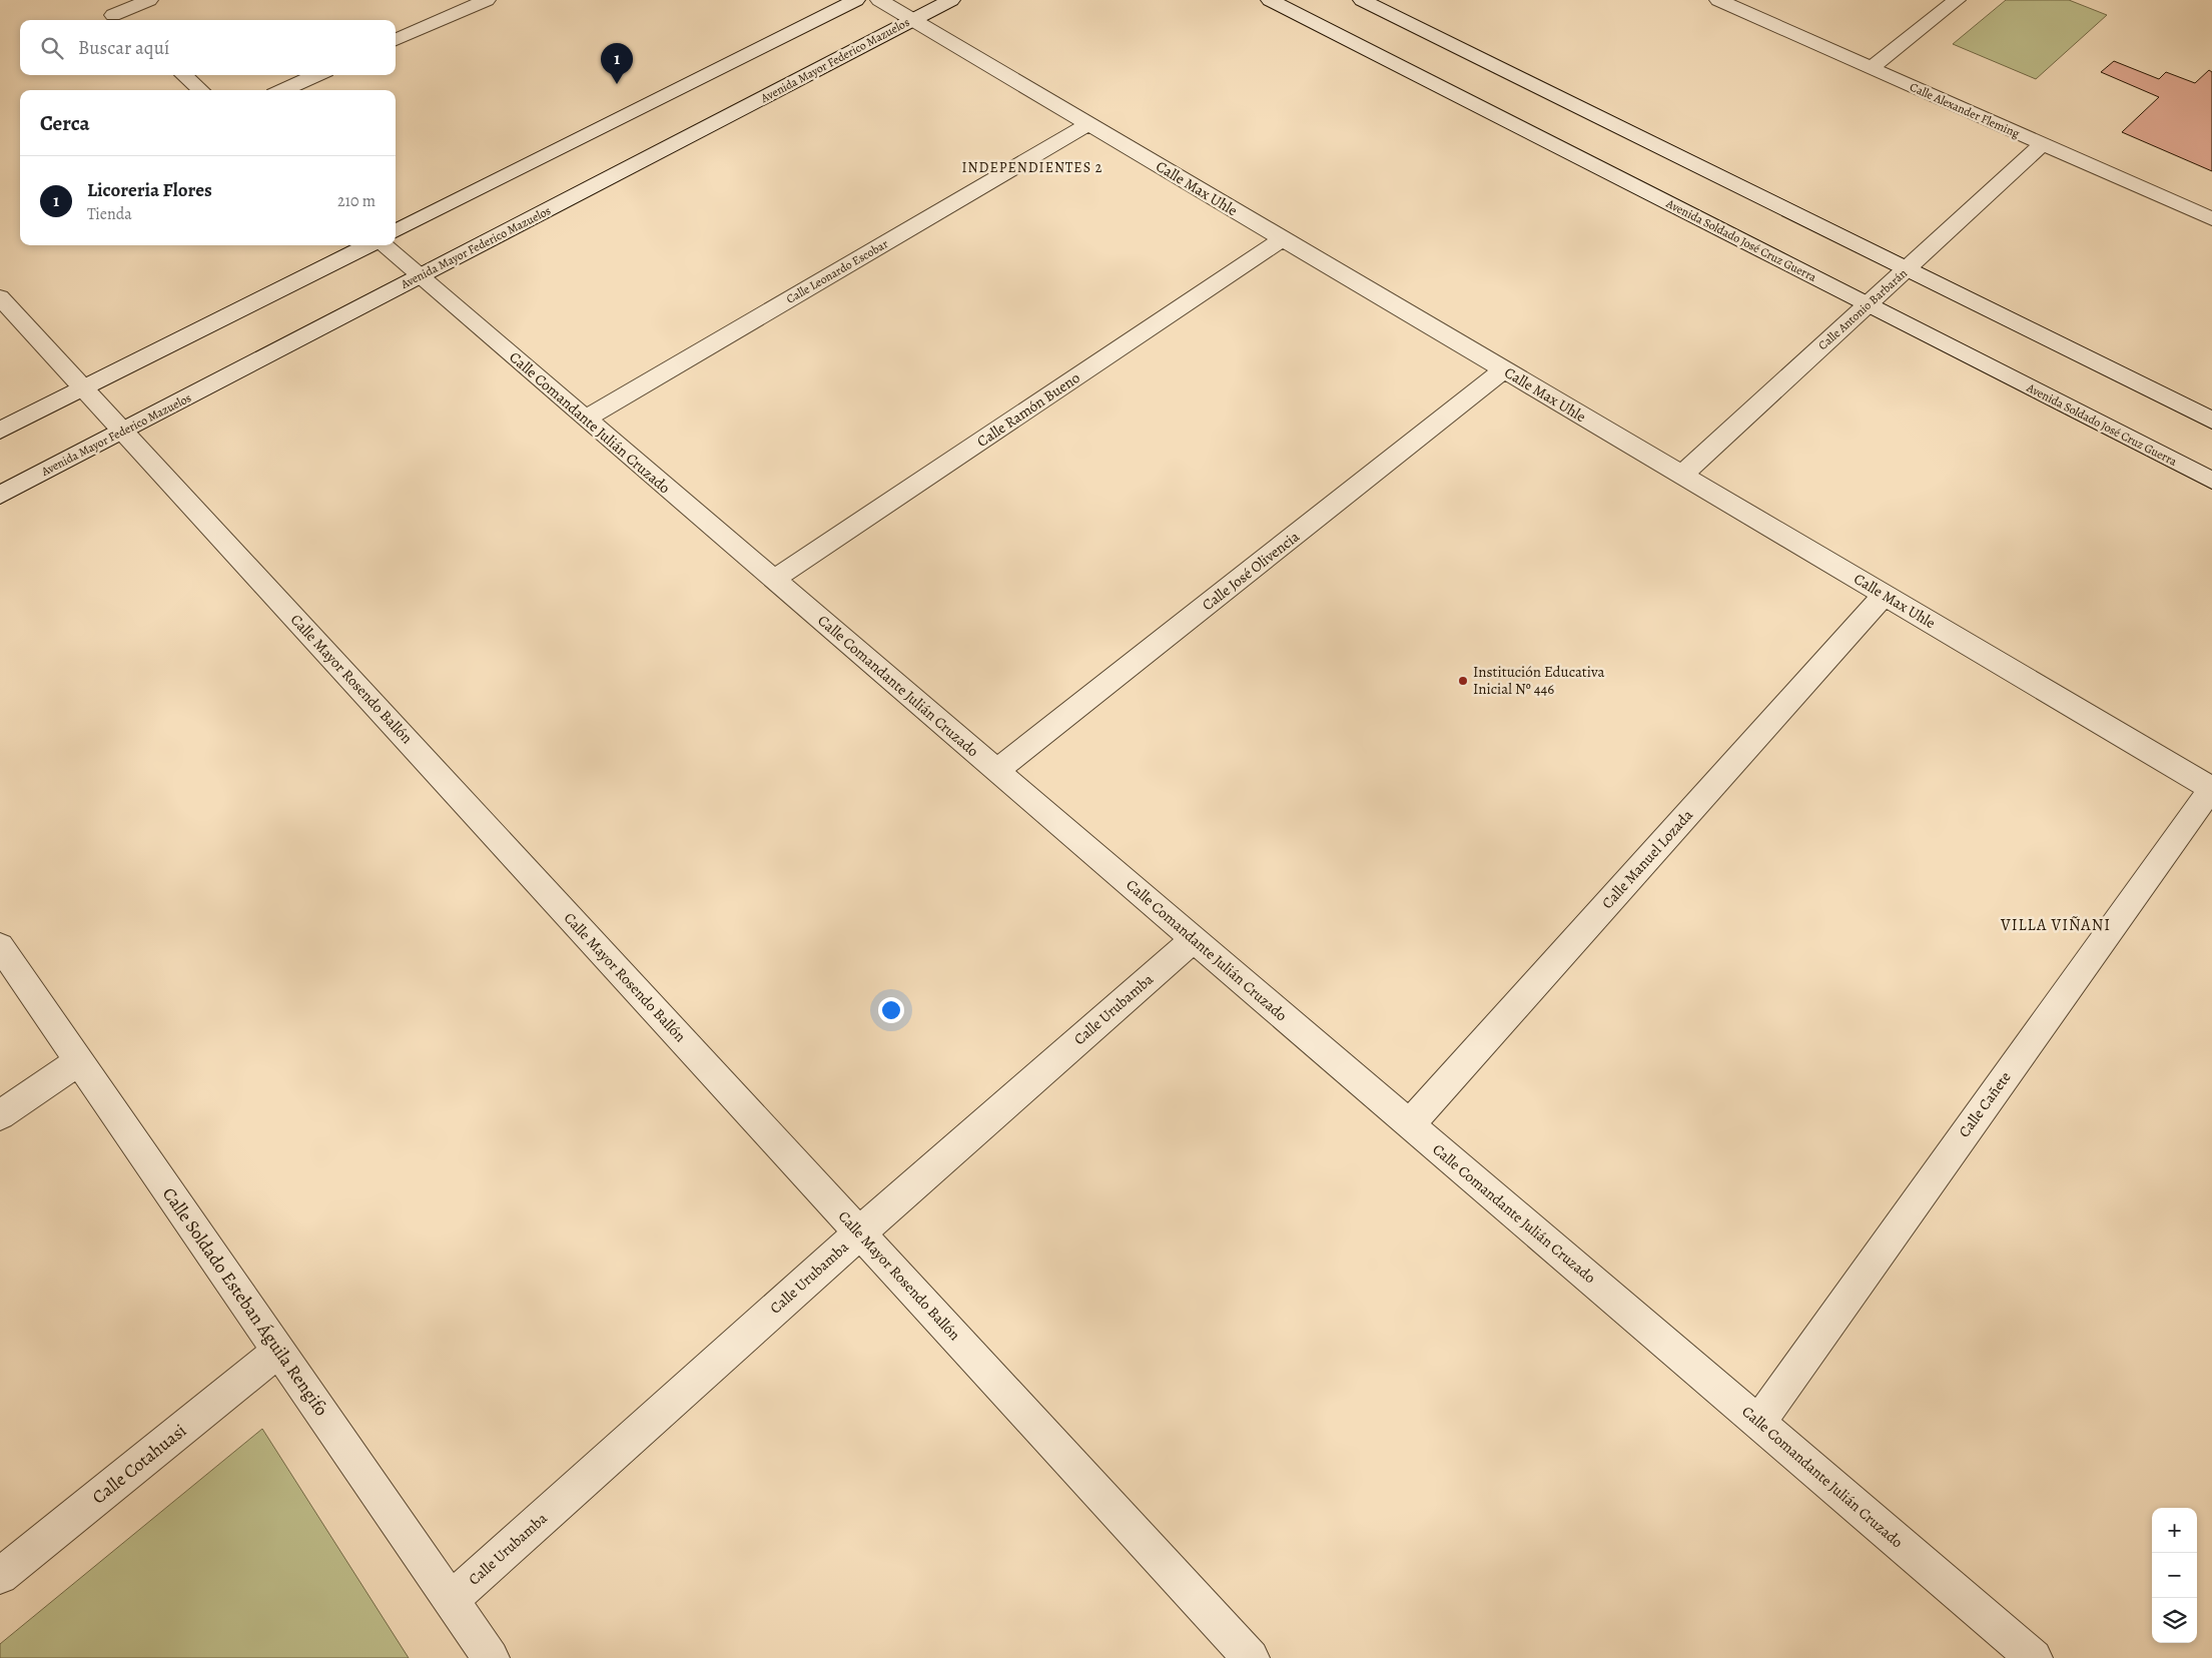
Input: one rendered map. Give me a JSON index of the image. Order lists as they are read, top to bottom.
{
  "streets": {
    "street": [
      "Avenida Mayor Federico Mazuelos",
      "Calle Alexander Fleming",
      "Calle Max Uhle",
      "Avenida Soldado José Cruz Guerra",
      "Calle Leonardo Escobar",
      "Calle Antonio Barbarán",
      "Calle Ramón Bueno",
      "Calle Comandante Julián Cruzado",
      "Calle José Olivencia",
      "Calle Mayor Rosendo Ballón",
      "Calle Manuel Lozada",
      "Calle Urubamba",
      "Calle Cañete",
      "Calle Soldado Esteban Águila Rengifo",
      "Calle Cotahuasi"
    ]
  },
  "crossings": [
    ["Avenida Mayor Federico Mazuelos", "Calle Max Uhle"],
    ["Avenida Mayor Federico Mazuelos", "Calle Comandante Julián Cruzado"],
    ["Avenida Mayor Federico Mazuelos", "Calle Mayor Rosendo Ballón"],
    ["Calle Alexander Fleming", "Calle Antonio Barbarán"],
    ["Calle Max Uhle", "Calle Leonardo Escobar"],
    ["Calle Max Uhle", "Calle Antonio Barbarán"],
    ["Calle Max Uhle", "Calle Ramón Bueno"],
    ["Calle Max Uhle", "Calle José Olivencia"],
    ["Calle Max Uhle", "Calle Manuel Lozada"],
    ["Calle Max Uhle", "Calle Cañete"],
    ["Avenida Soldado José Cruz Guerra", "Calle Antonio Barbarán"],
    ["Calle Leonardo Escobar", "Calle Comandante Julián Cruzado"],
    ["Calle Ramón Bueno", "Calle Comandante Julián Cruzado"],
    ["Calle Comandante Julián Cruzado", "Calle José Olivencia"],
    ["Calle Comandante Julián Cruzado", "Calle Manuel Lozada"],
    ["Calle Comandante Julián Cruzado", "Calle Urubamba"],
    ["Calle Comandante Julián Cruzado", "Calle Cañete"],
    ["Calle Mayor Rosendo Ballón", "Calle Urubamba"],
    ["Calle Urubamba", "Calle Soldado Esteban Águila Rengifo"],
    ["Calle Soldado Esteban Águila Rengifo", "Calle Cotahuasi"]
  ],
  "districts": ["INDEPENDIENTES 2", "VILLA VIÑANI"],
  "places": ["Institución Educativa Inicial Nº 446"],
  "page": {
    "search": "Buscar aquí",
    "pins": "1",
    "heading": "Cerca",
    "list": [
      {
        "mark": "1",
        "name": "Licoreria Flores",
        "note": "Tienda",
        "value": "210 m"
      }
    ],
    "map_buttons": ["+", "−"]
  }
}
